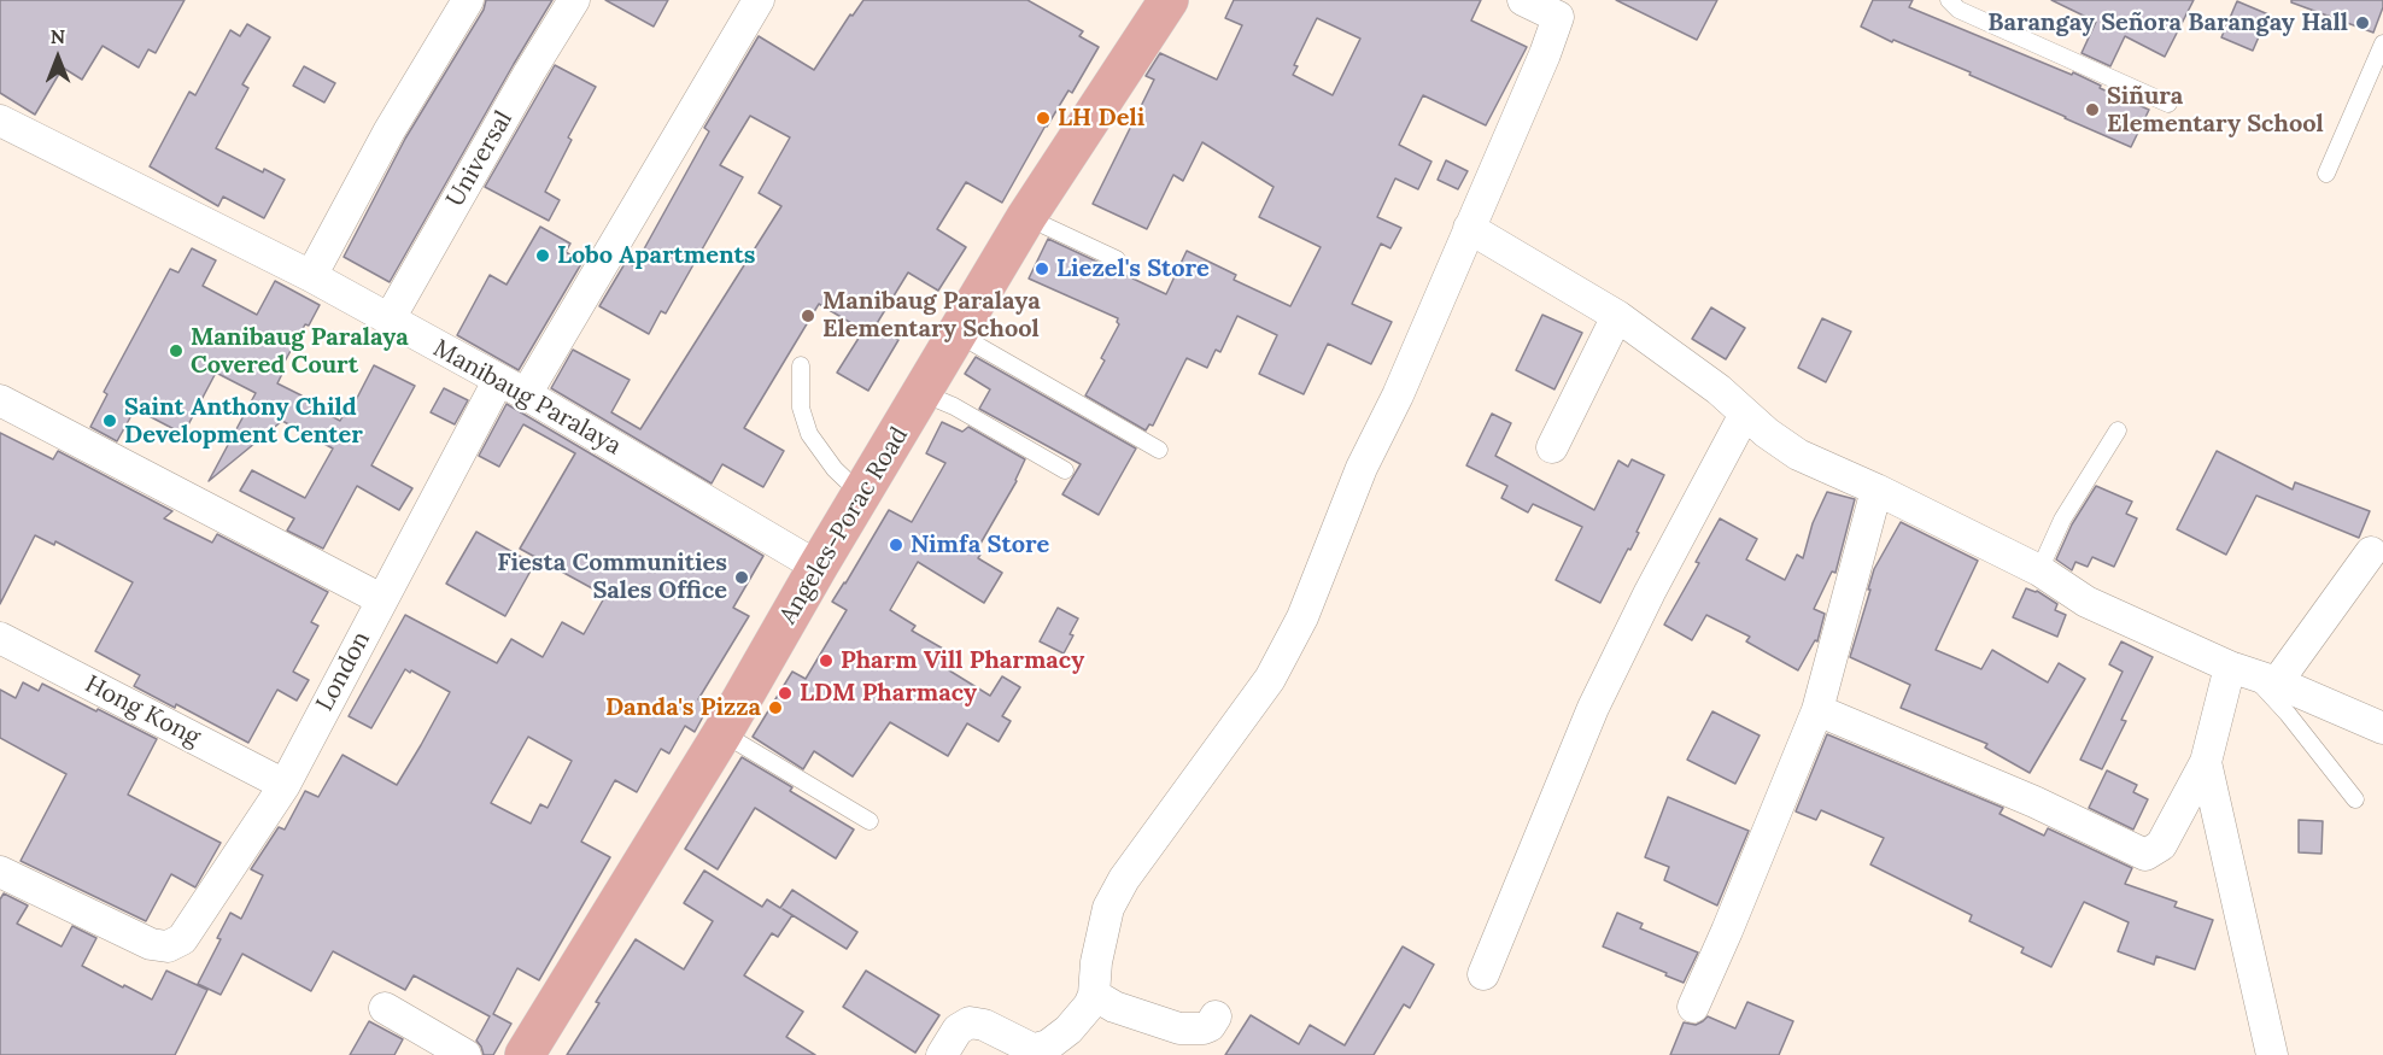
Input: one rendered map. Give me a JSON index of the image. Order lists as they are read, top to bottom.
{
  "streets": {
    "main road": ["Angeles-Porac Road"],
    "street": [
      "Universal",
      "Manibaug Paralaya",
      "London",
      "Hong Kong"
    ]
  },
  "crossings": [
    ["Universal", "Manibaug Paralaya"],
    ["Manibaug Paralaya", "Angeles-Porac Road"],
    ["Manibaug Paralaya", "London"],
    ["London", "Hong Kong"]
  ],
  "places": [
    "Barangay Señora Barangay Hall",
    "Siñura Elementary School",
    "LH Deli",
    "Lobo Apartments",
    "Liezel's Store",
    "Manibaug Paralaya Elementary School",
    "Manibaug Paralaya Covered Court",
    "Saint Anthony Child Development Center",
    "Nimfa Store",
    "Fiesta Communities Sales Office",
    "Pharm Vill Pharmacy",
    "LDM Pharmacy",
    "Danda's Pizza"
  ],
  "north": "top"
}
